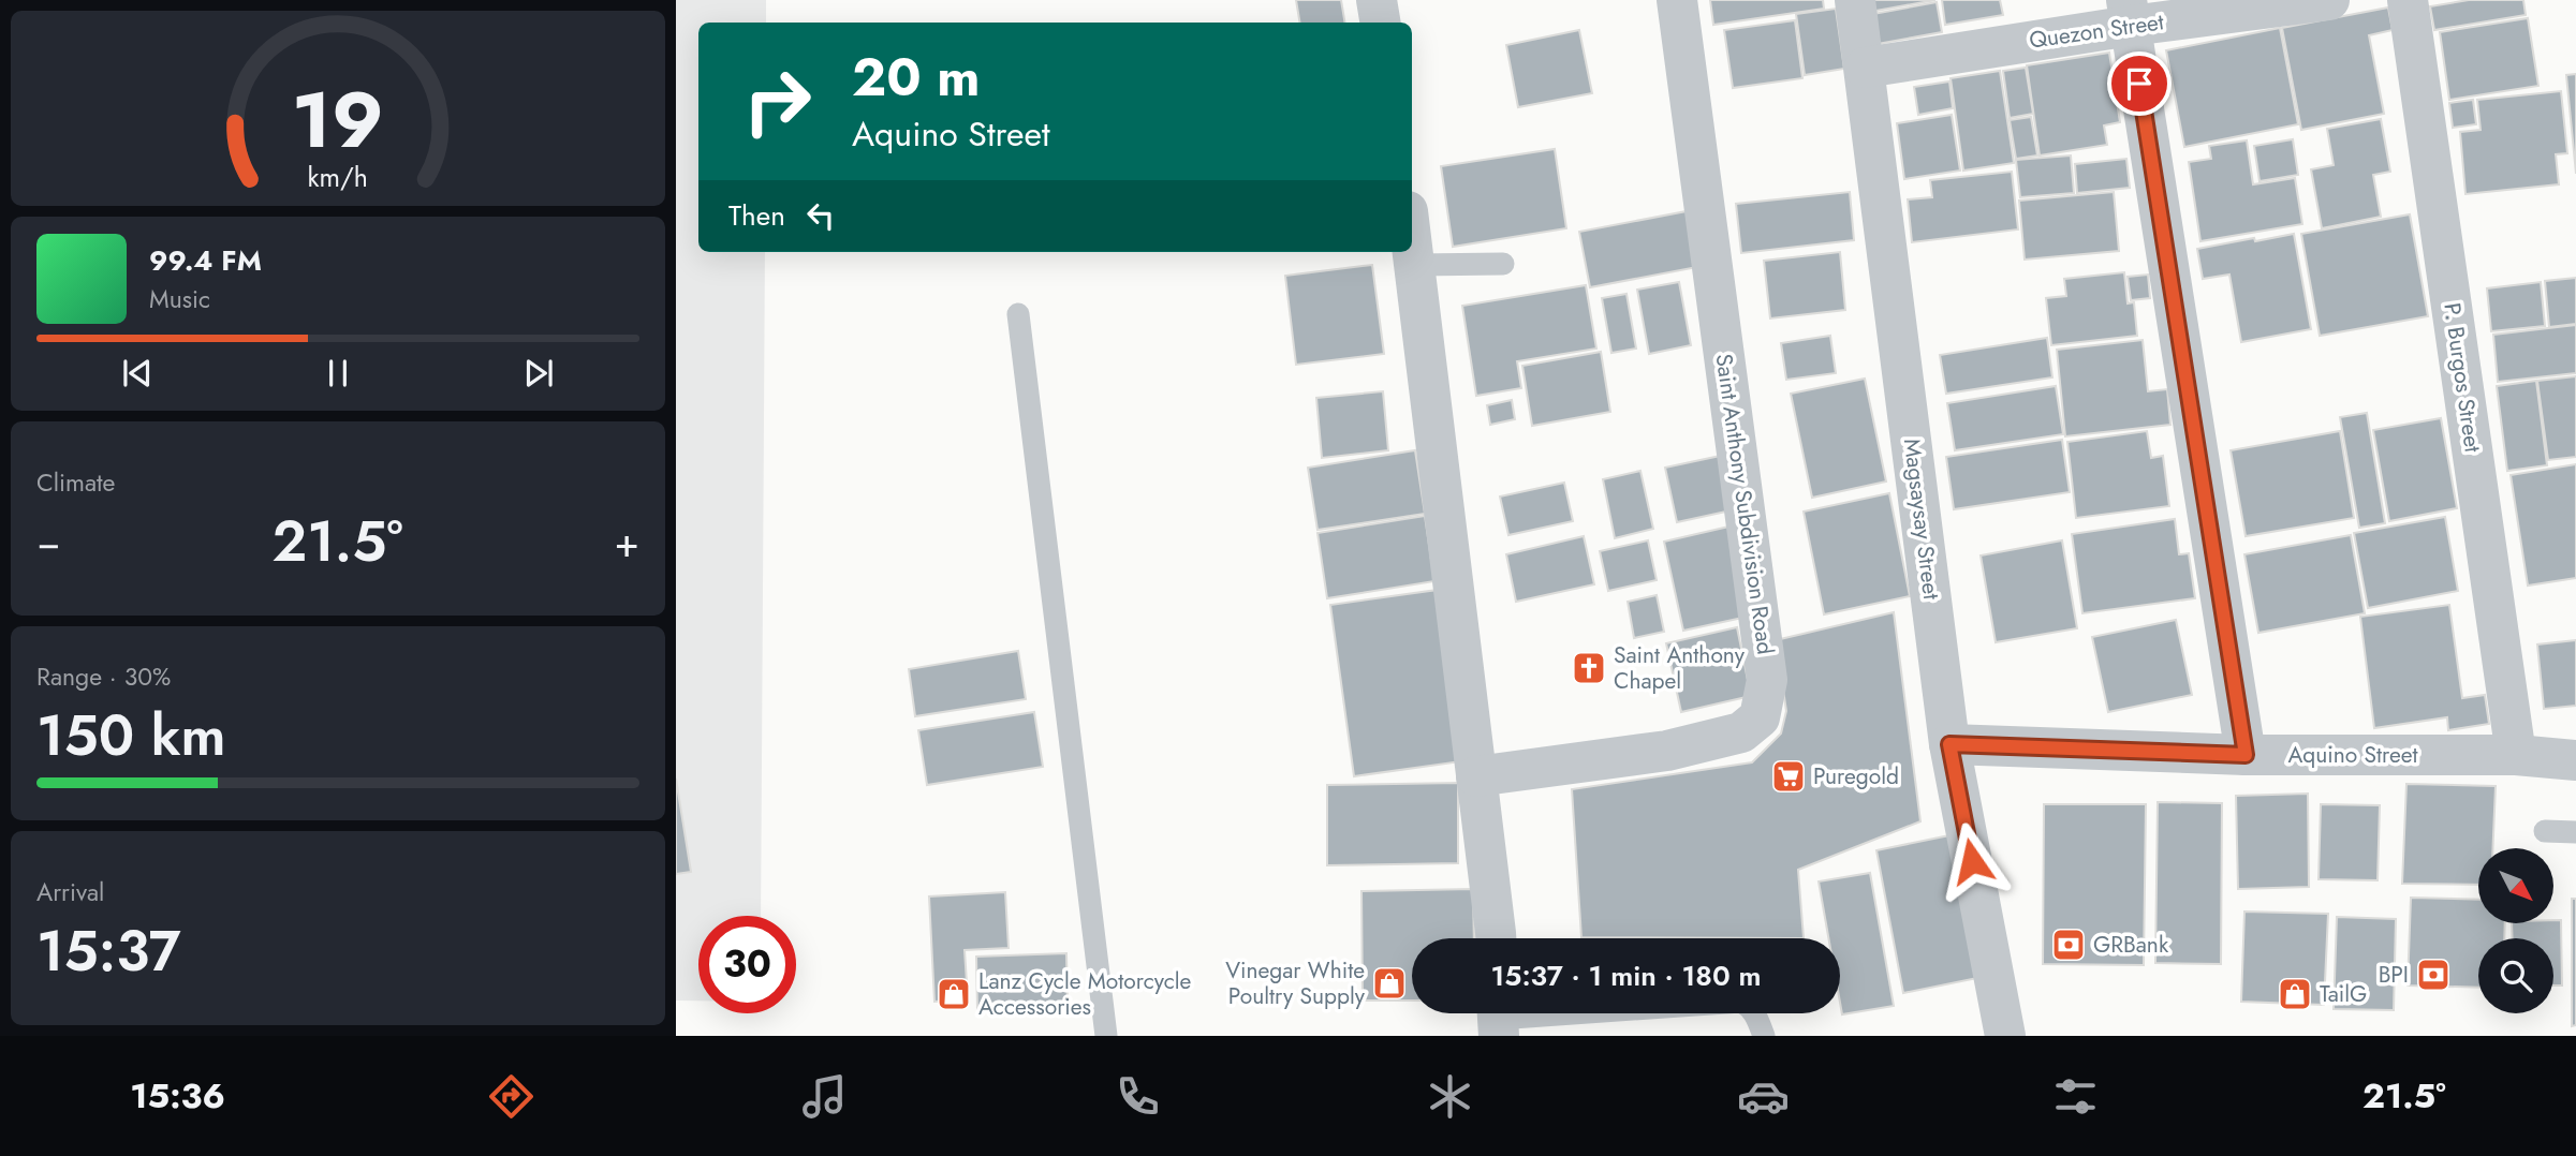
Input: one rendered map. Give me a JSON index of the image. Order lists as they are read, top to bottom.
{
  "streets": {
    "street": [
      "Quezon Street",
      "P. Burgos Street",
      "Saint Anthony Subdivision Road",
      "Magsaysay Street",
      "Aquino Street"
    ]
  },
  "crossings": [
    ["Quezon Street", "Magsaysay Street"],
    ["P. Burgos Street", "Aquino Street"],
    ["Magsaysay Street", "Aquino Street"]
  ],
  "places": {
    "church": ["Saint Anthony Chapel"],
    "supermarket": ["Puregold"],
    "bank": ["GRBank", "BPI"],
    "shop": ["Vinegar White Poultry Supply", "Lanz Cycle Motorcycle Accessories", "TailG"]
  },
  "north": "bottom right",
  "page": {
    "turn": ["20 m", "Aquino Street"],
    "then": "Then",
    "song": ["99.4 FM", "Music"],
    "tile": [
      "Climate",
      ["Range · 30%", "150 km"],
      ["Arrival", "15:37"]
    ],
    "heat": ["−", "21.5°", "+"],
    "limit": "30",
    "trip": "15:37 · 1 min · 180 m",
    "tabs": ["15:36", "21.5°"],
    "gauge": ["19", "km/h"]
  }
}
